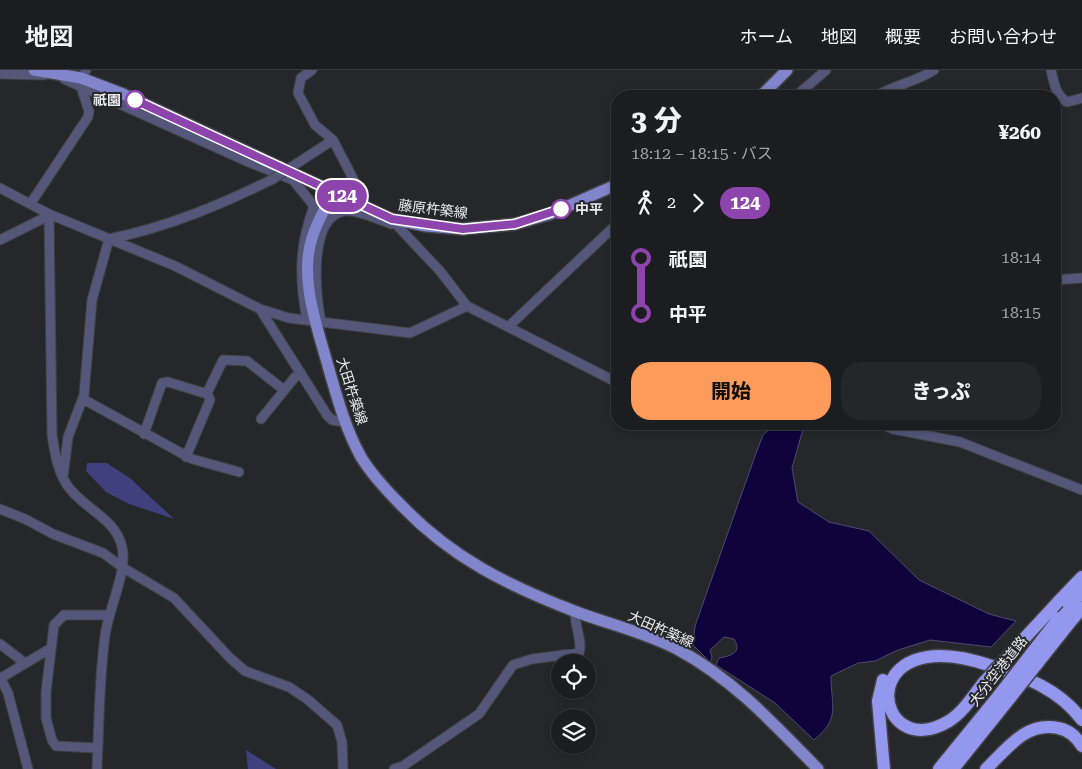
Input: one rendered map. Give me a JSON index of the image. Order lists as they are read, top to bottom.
{
  "streets": {
    "highway": ["大分空港道路"],
    "main road": ["藤原杵築線", "大田杵築線"]
  },
  "crossings": [
    ["藤原杵築線", "大田杵築線"]
  ],
  "places": ["祇園", "中平"],
  "lines": ["bus line 124"],
  "page": {
    "header": "地図",
    "nav": [
      "ホーム",
      "地図",
      "概要",
      "お問い合わせ"
    ],
    "on_map": "124",
    "heading": ["3 分", "18:12 – 18:15 · バス", "¥260"],
    "legs": ["2", "124"],
    "list": [
      {
        "name": "祇園",
        "value": "18:14"
      },
      {
        "name": "中平",
        "value": "18:15"
      }
    ],
    "buttons": ["開始", "きっぷ"]
  }
}
